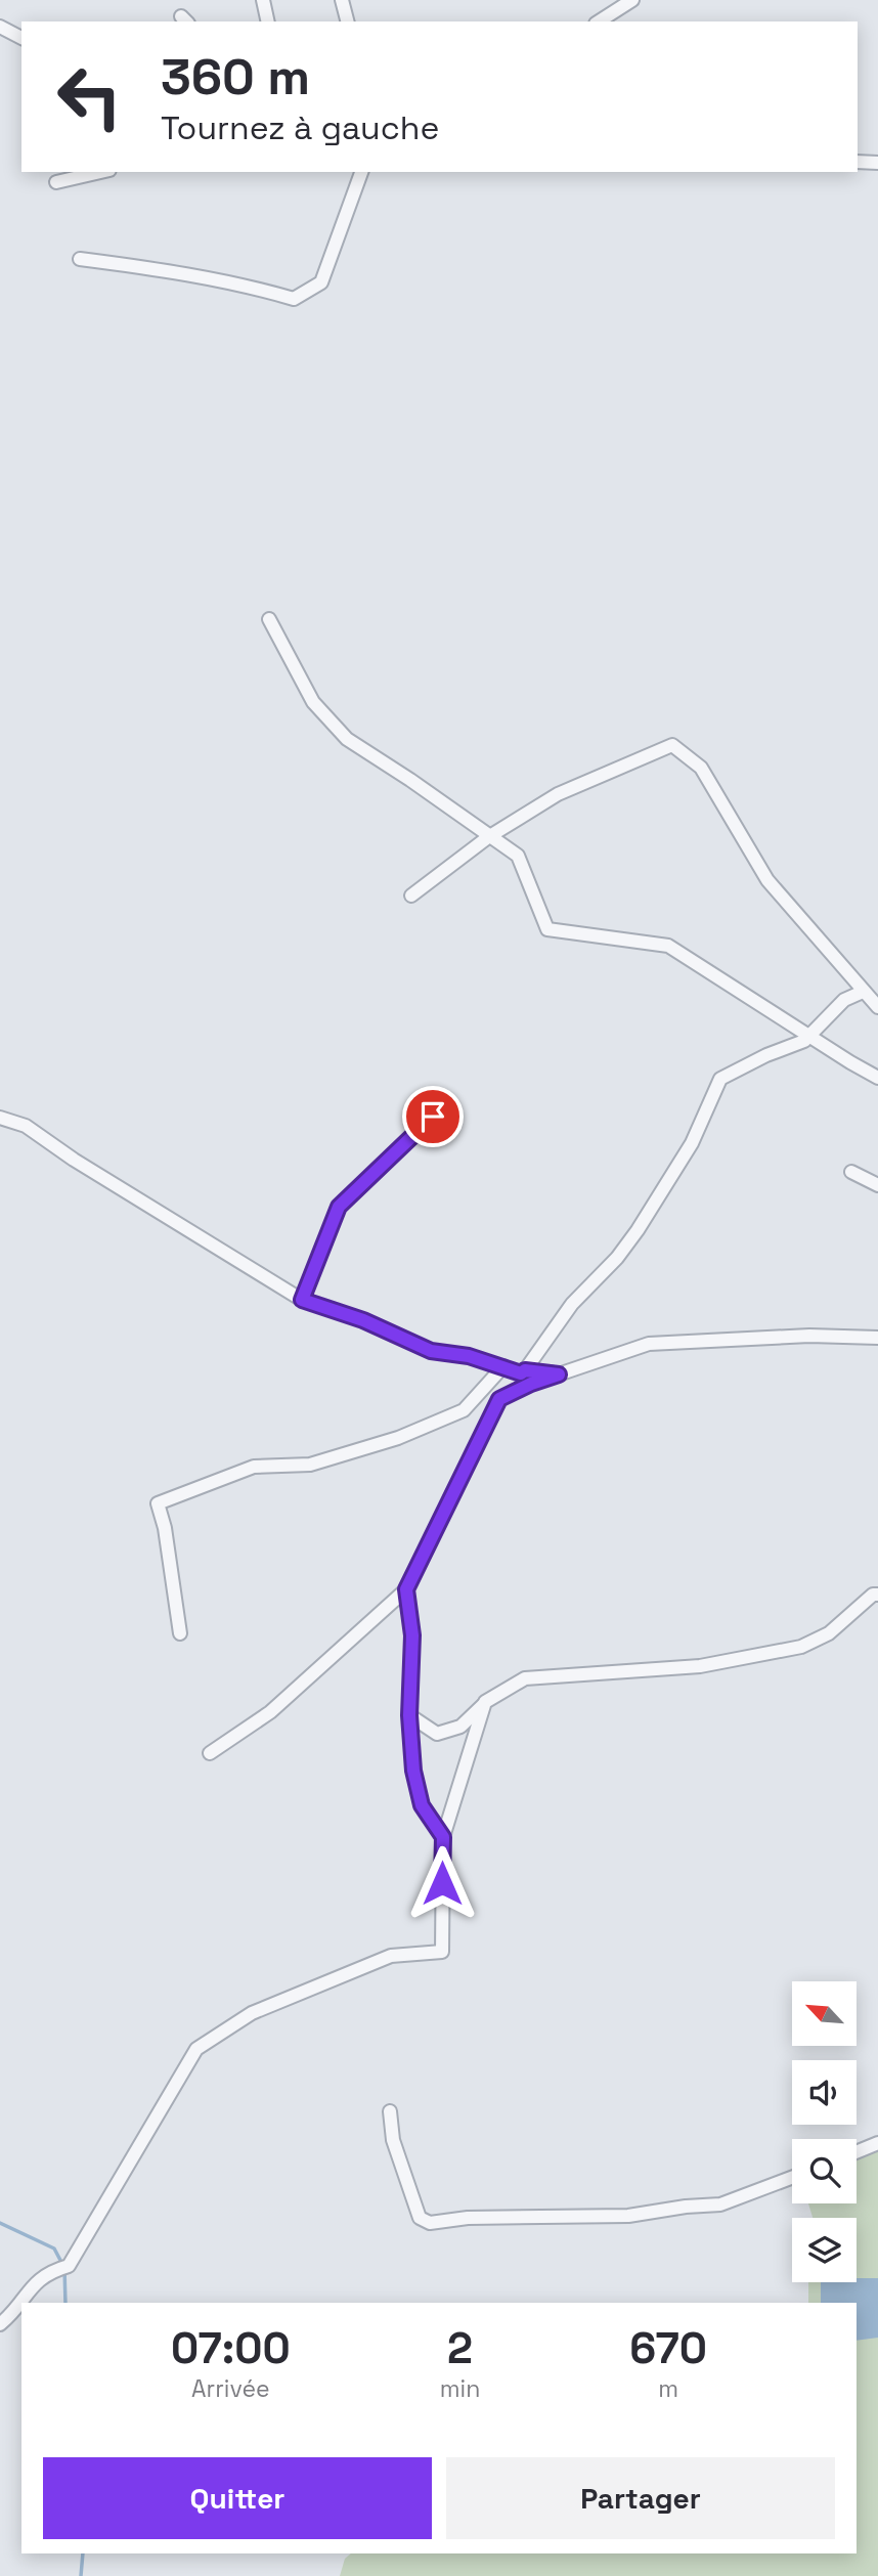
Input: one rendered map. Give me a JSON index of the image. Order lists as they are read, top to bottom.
{
  "north": "top left",
  "page": {
    "turn": ["360 m", "Tournez à gauche"],
    "eta": [
      "07:00",
      "Arrivée",
      "2",
      "min",
      "670",
      "m"
    ],
    "buttons": ["Quitter", "Partager"]
  }
}
